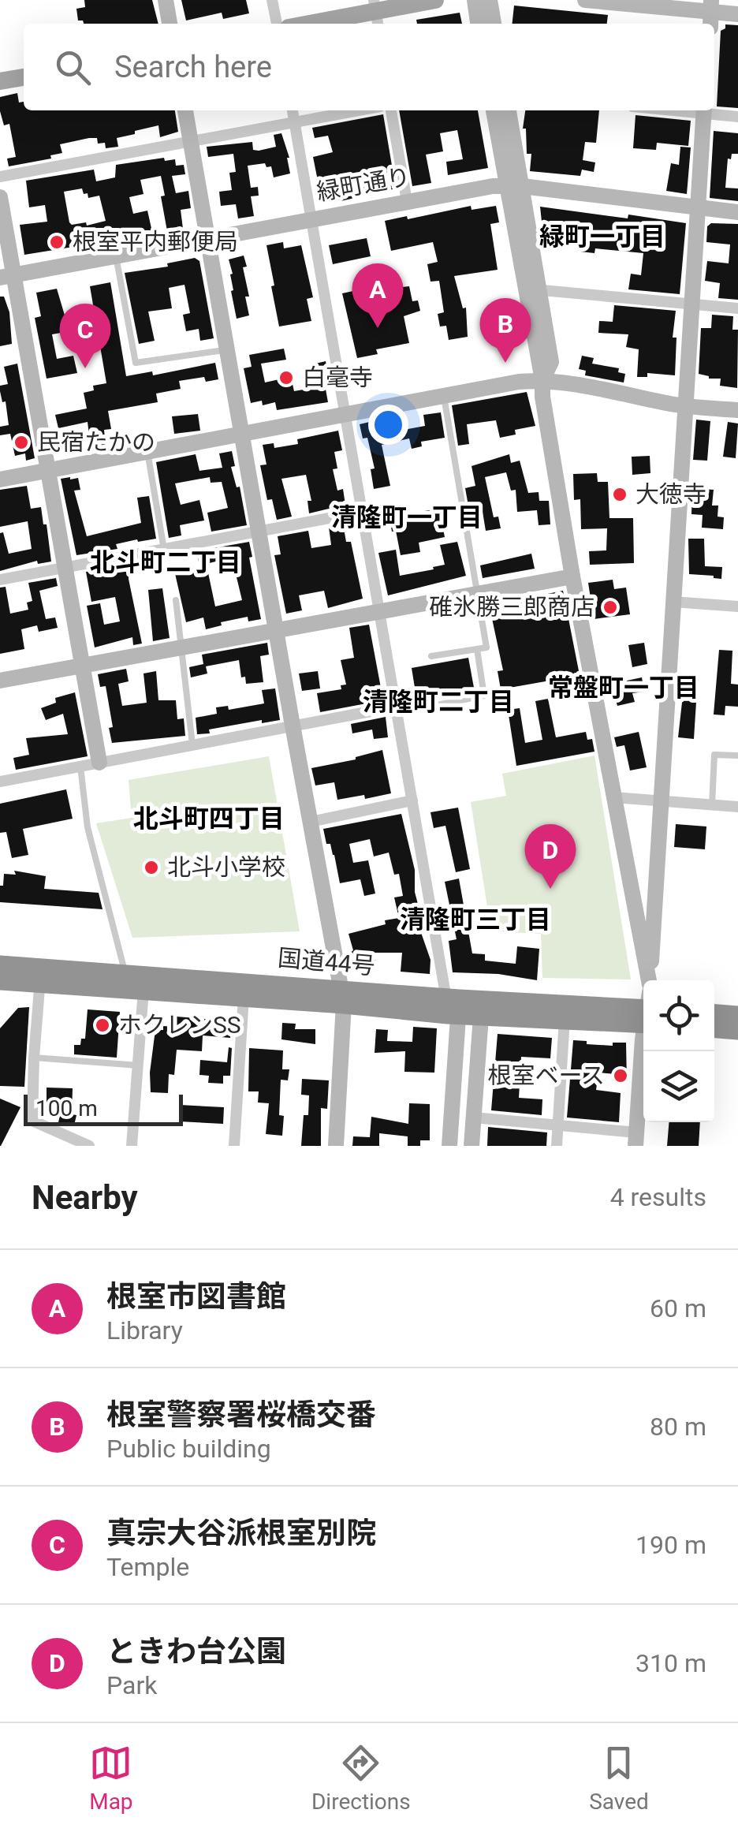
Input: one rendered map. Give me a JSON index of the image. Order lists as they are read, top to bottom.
{
  "streets": {
    "highway": ["国道44号"],
    "street": ["緑町通り"]
  },
  "districts": [
    "緑町一丁目",
    "清隆町一丁目",
    "北斗町二丁目",
    "常盤町一丁目",
    "清隆町二丁目",
    "北斗町四丁目",
    "清隆町三丁目"
  ],
  "places": [
    "根室平内郵便局",
    "白毫寺",
    "民宿たかの",
    "大徳寺",
    "碓氷勝三郎商店",
    "北斗小学校",
    "ホクレンSS",
    "根室ベース"
  ],
  "scale_bar": "100 m",
  "page": {
    "search": "Search here",
    "pins": [
      "A",
      "B",
      "C",
      "D"
    ],
    "scale": "100 m",
    "heading": ["Nearby", "4 results"],
    "list": [
      {
        "mark": "A",
        "name": "根室市図書館",
        "note": "Library",
        "value": "60 m"
      },
      {
        "mark": "B",
        "name": "根室警察署桜橋交番",
        "note": "Public building",
        "value": "80 m"
      },
      {
        "mark": "C",
        "name": "真宗大谷派根室別院",
        "note": "Temple",
        "value": "190 m"
      },
      {
        "mark": "D",
        "name": "ときわ台公園",
        "note": "Park",
        "value": "310 m"
      }
    ],
    "nav": ["Map", "Directions", "Saved"]
  }
}
